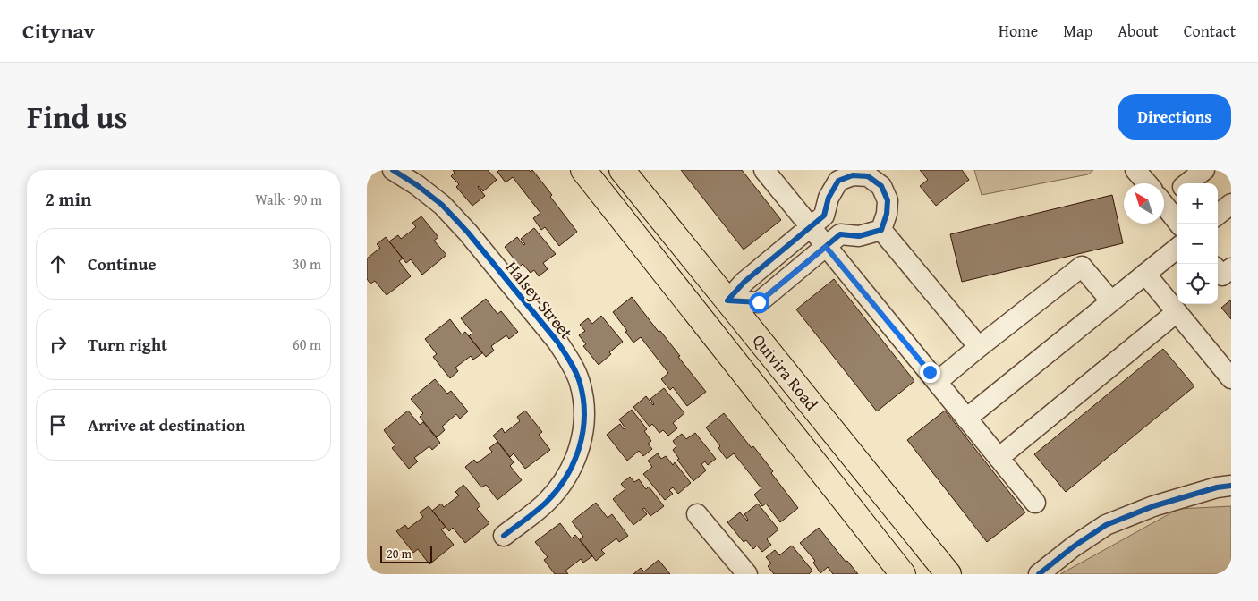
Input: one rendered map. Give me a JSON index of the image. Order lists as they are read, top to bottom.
{
  "streets": {
    "main road": ["Quivira Road"],
    "street": ["Halsey Street"]
  },
  "scale_bar": "20 m",
  "north": "top left",
  "page": {
    "header": "Citynav",
    "nav": [
      "Home",
      "Map",
      "About",
      "Contact"
    ],
    "title": "Find us",
    "buttons": "Directions",
    "heading": ["2 min", "Walk · 90 m"],
    "map_buttons": ["+", "−"],
    "list": [
      ["Continue", "30 m"],
      ["Turn right", "60 m"],
      "Arrive at destination"
    ],
    "scale": "20 m"
  }
}
